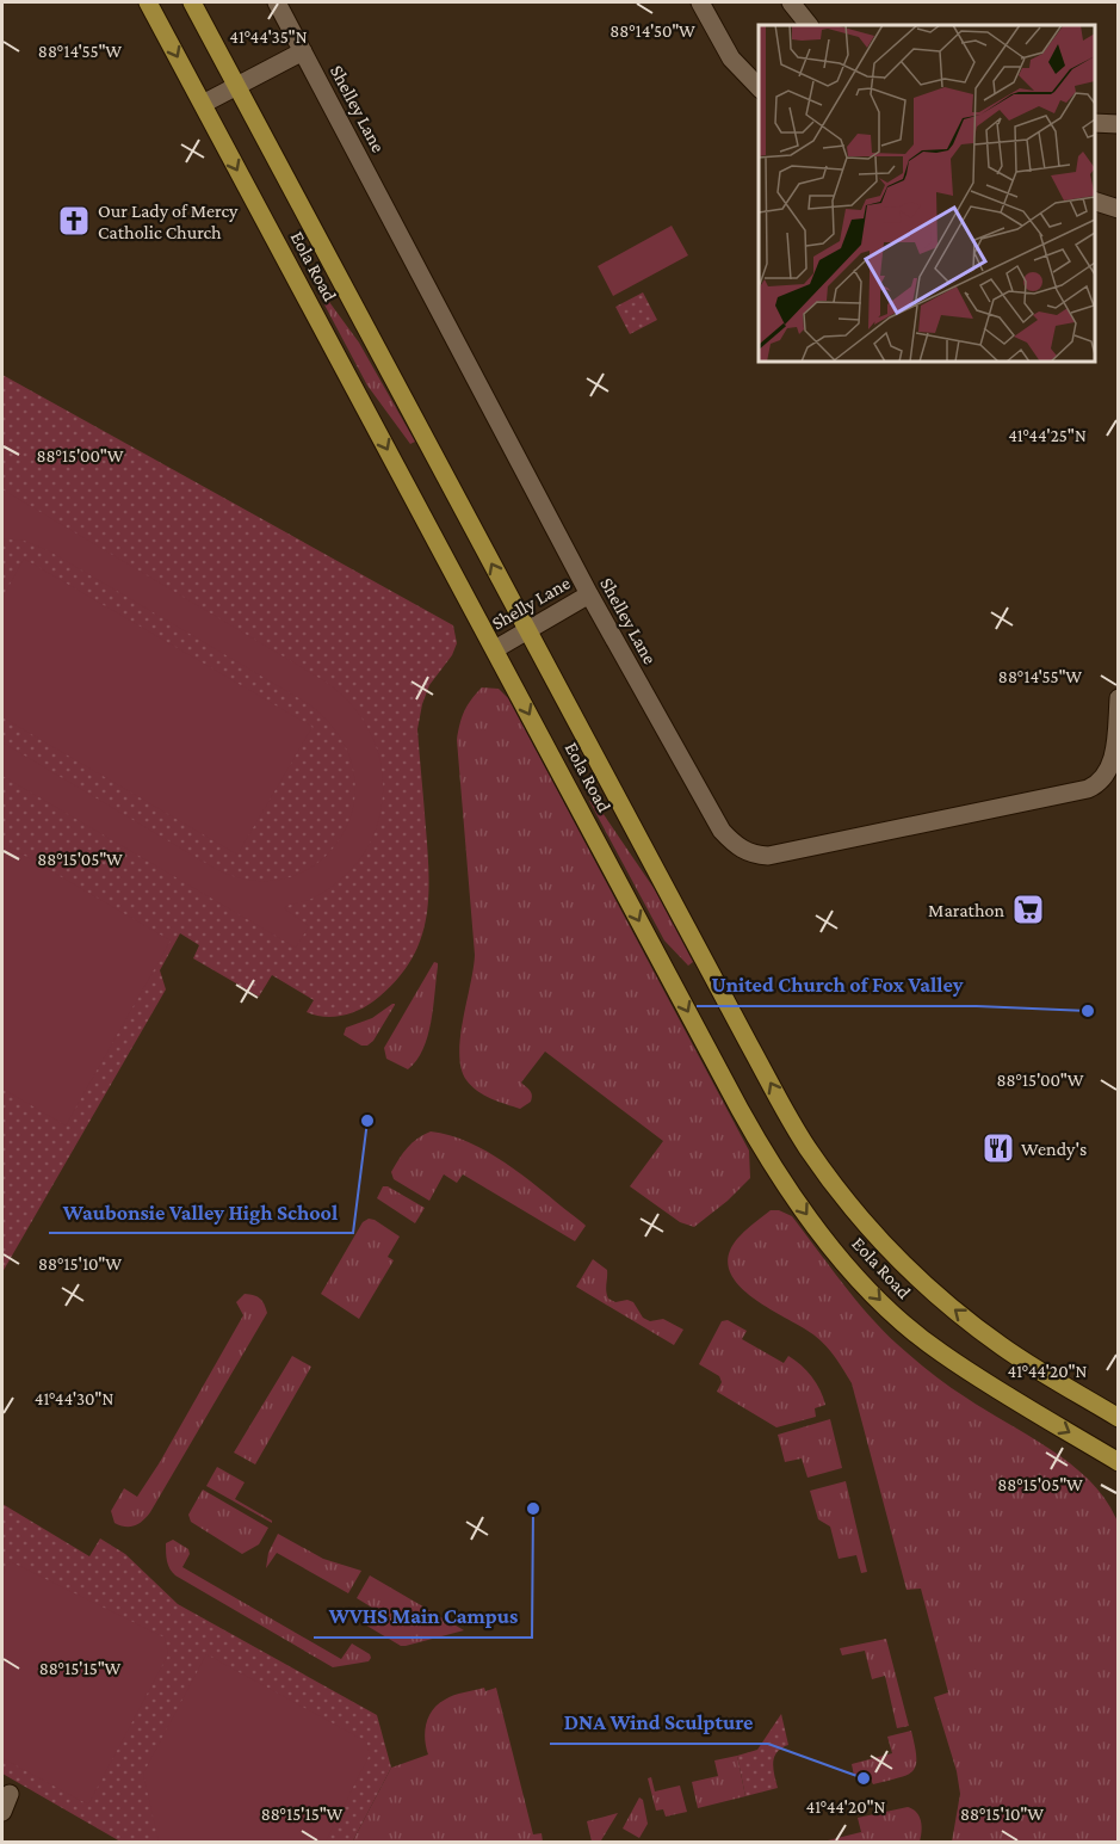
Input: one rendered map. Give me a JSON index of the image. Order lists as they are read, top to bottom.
{
  "streets": {
    "main road": ["Eola Road"],
    "street": ["Shelley Lane", "Shelly Lane"]
  },
  "crossings": [
    ["Shelley Lane", "Shelly Lane"],
    ["Eola Road", "Shelly Lane"]
  ],
  "places": {
    "church": ["Our Lady of Mercy Catholic Church"],
    "supermarket": ["Marathon"],
    "other": [
      "United Church of Fox Valley",
      "Waubonsie Valley High School",
      "WVHS Main Campus",
      "DNA Wind Sculpture"
    ],
    "restaurant": ["Wendy's"]
  },
  "coordinates": [
    "88°14'50\"W",
    "41°44'35\"N",
    "88°14'55\"W",
    "41°44'25\"N",
    "88°15'00\"W",
    "88°15'05\"W",
    "88°15'10\"W",
    "41°44'20\"N",
    "41°44'30\"N",
    "88°15'15\"W"
  ]
}
